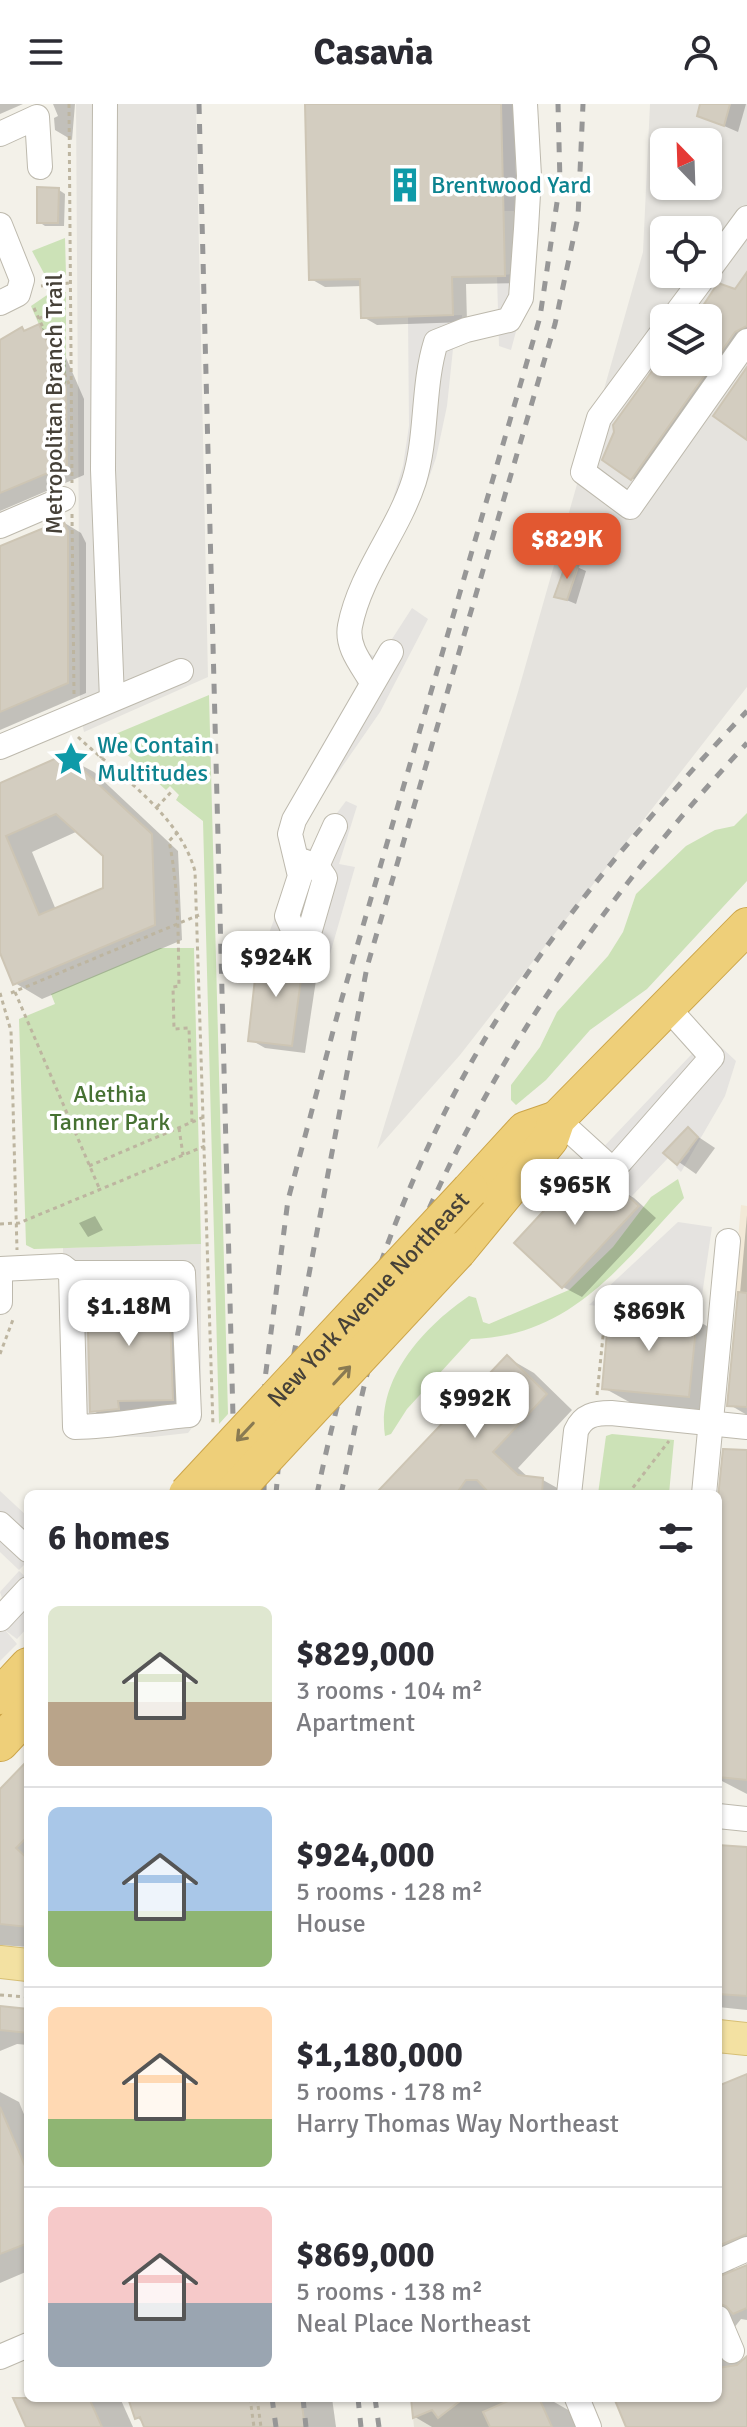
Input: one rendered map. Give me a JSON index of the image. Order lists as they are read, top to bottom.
{
  "streets": {
    "highway": ["New York Avenue Northeast"],
    "path": ["Metropolitan Branch Trail"]
  },
  "parks": ["Alethia Tanner Park"],
  "places": {
    "building": ["Brentwood Yard"],
    "place": ["We Contain Multitudes"]
  },
  "north": "top left",
  "page": {
    "header": "Casavia",
    "price": [
      "$829K",
      "$924K",
      "$965K",
      "$1.18M",
      "$869K",
      "$992K"
    ],
    "heading": "6 homes",
    "list": [
      {
        "name": "$829,000",
        "note": "3 rooms · 104 m² · Apartment"
      },
      {
        "name": "$924,000",
        "note": "5 rooms · 128 m² · House"
      },
      {
        "name": "$1,180,000",
        "note": "5 rooms · 178 m² · Harry Thomas Way Northeast"
      },
      {
        "name": "$869,000",
        "note": "5 rooms · 138 m² · Neal Place Northeast"
      }
    ]
  }
}
